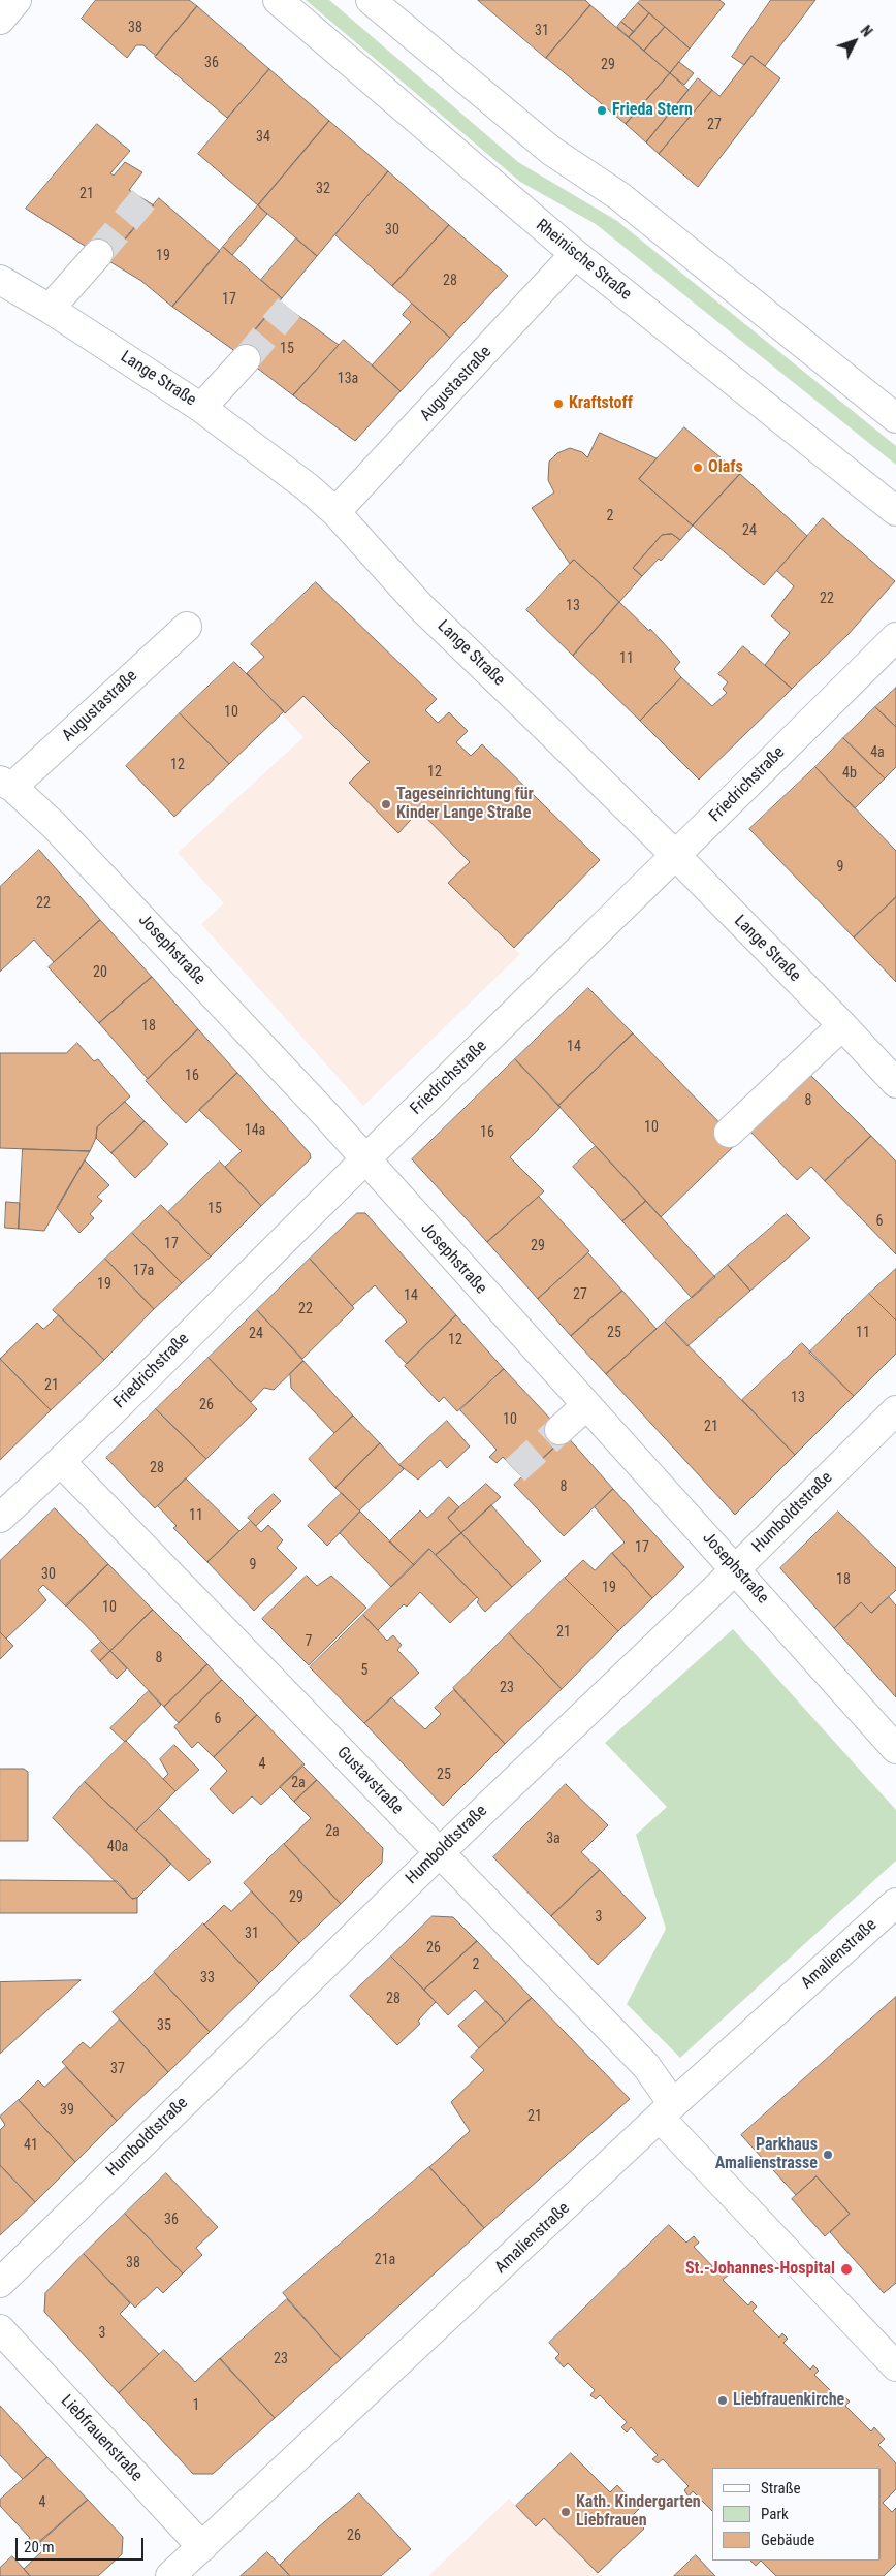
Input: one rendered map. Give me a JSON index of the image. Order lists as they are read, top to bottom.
{
  "streets": {
    "street": [
      "Rheinische Straße",
      "Lange Straße",
      "Augustastraße",
      "Friedrichstraße",
      "Josephstraße",
      "Humboldtstraße",
      "Gustavstraße",
      "Amalienstraße",
      "Liebfrauenstraße"
    ]
  },
  "crossings": [
    ["Rheinische Straße", "Augustastraße"],
    ["Lange Straße", "Augustastraße"],
    ["Lange Straße", "Friedrichstraße"],
    ["Augustastraße", "Josephstraße"],
    ["Friedrichstraße", "Josephstraße"],
    ["Friedrichstraße", "Gustavstraße"],
    ["Josephstraße", "Humboldtstraße"],
    ["Humboldtstraße", "Gustavstraße"],
    ["Gustavstraße", "Amalienstraße"],
    ["Amalienstraße", "Liebfrauenstraße"]
  ],
  "places": [
    "Frieda Stern",
    "Kraftstoff",
    "Olafs",
    "Tageseinrichtung für Kinder Lange Straße",
    "Parkhaus Amalienstrasse",
    "St.-Johannes-Hospital",
    "Liebfrauenkirche",
    "Kath. Kindergarten Liebfrauen"
  ],
  "house_numbers": [
    "38",
    "31",
    "36",
    "29",
    "27",
    "34",
    "32",
    "21",
    "30",
    "19",
    "28",
    "17",
    "15",
    "13a",
    "2",
    "24",
    "22",
    "13",
    "11",
    "10",
    "4a",
    "12",
    "12",
    "4b",
    "9",
    "22",
    "20",
    "18",
    "14",
    "16",
    "8",
    "10",
    "14a",
    "16",
    "15",
    "6",
    "17",
    "29",
    "17a",
    "19",
    "27",
    "14",
    "22",
    "25",
    "11",
    "24",
    "12",
    "21",
    "13",
    "26",
    "10",
    "21",
    "28",
    "8",
    "11",
    "17",
    "9",
    "30",
    "18",
    "19",
    "10",
    "21",
    "7",
    "8",
    "5",
    "23",
    "6",
    "4",
    "25",
    "2a",
    "2a",
    "3a",
    "40a",
    "29",
    "3",
    "31",
    "26",
    "2",
    "33",
    "28",
    "35",
    "37",
    "39",
    "21",
    "41",
    "36",
    "21a",
    "38",
    "3",
    "23",
    "1",
    "4",
    "26"
  ],
  "legend": ["Straße", "Park", "Gebäude"],
  "scale_bar": "20 m",
  "north": "top right"
}
